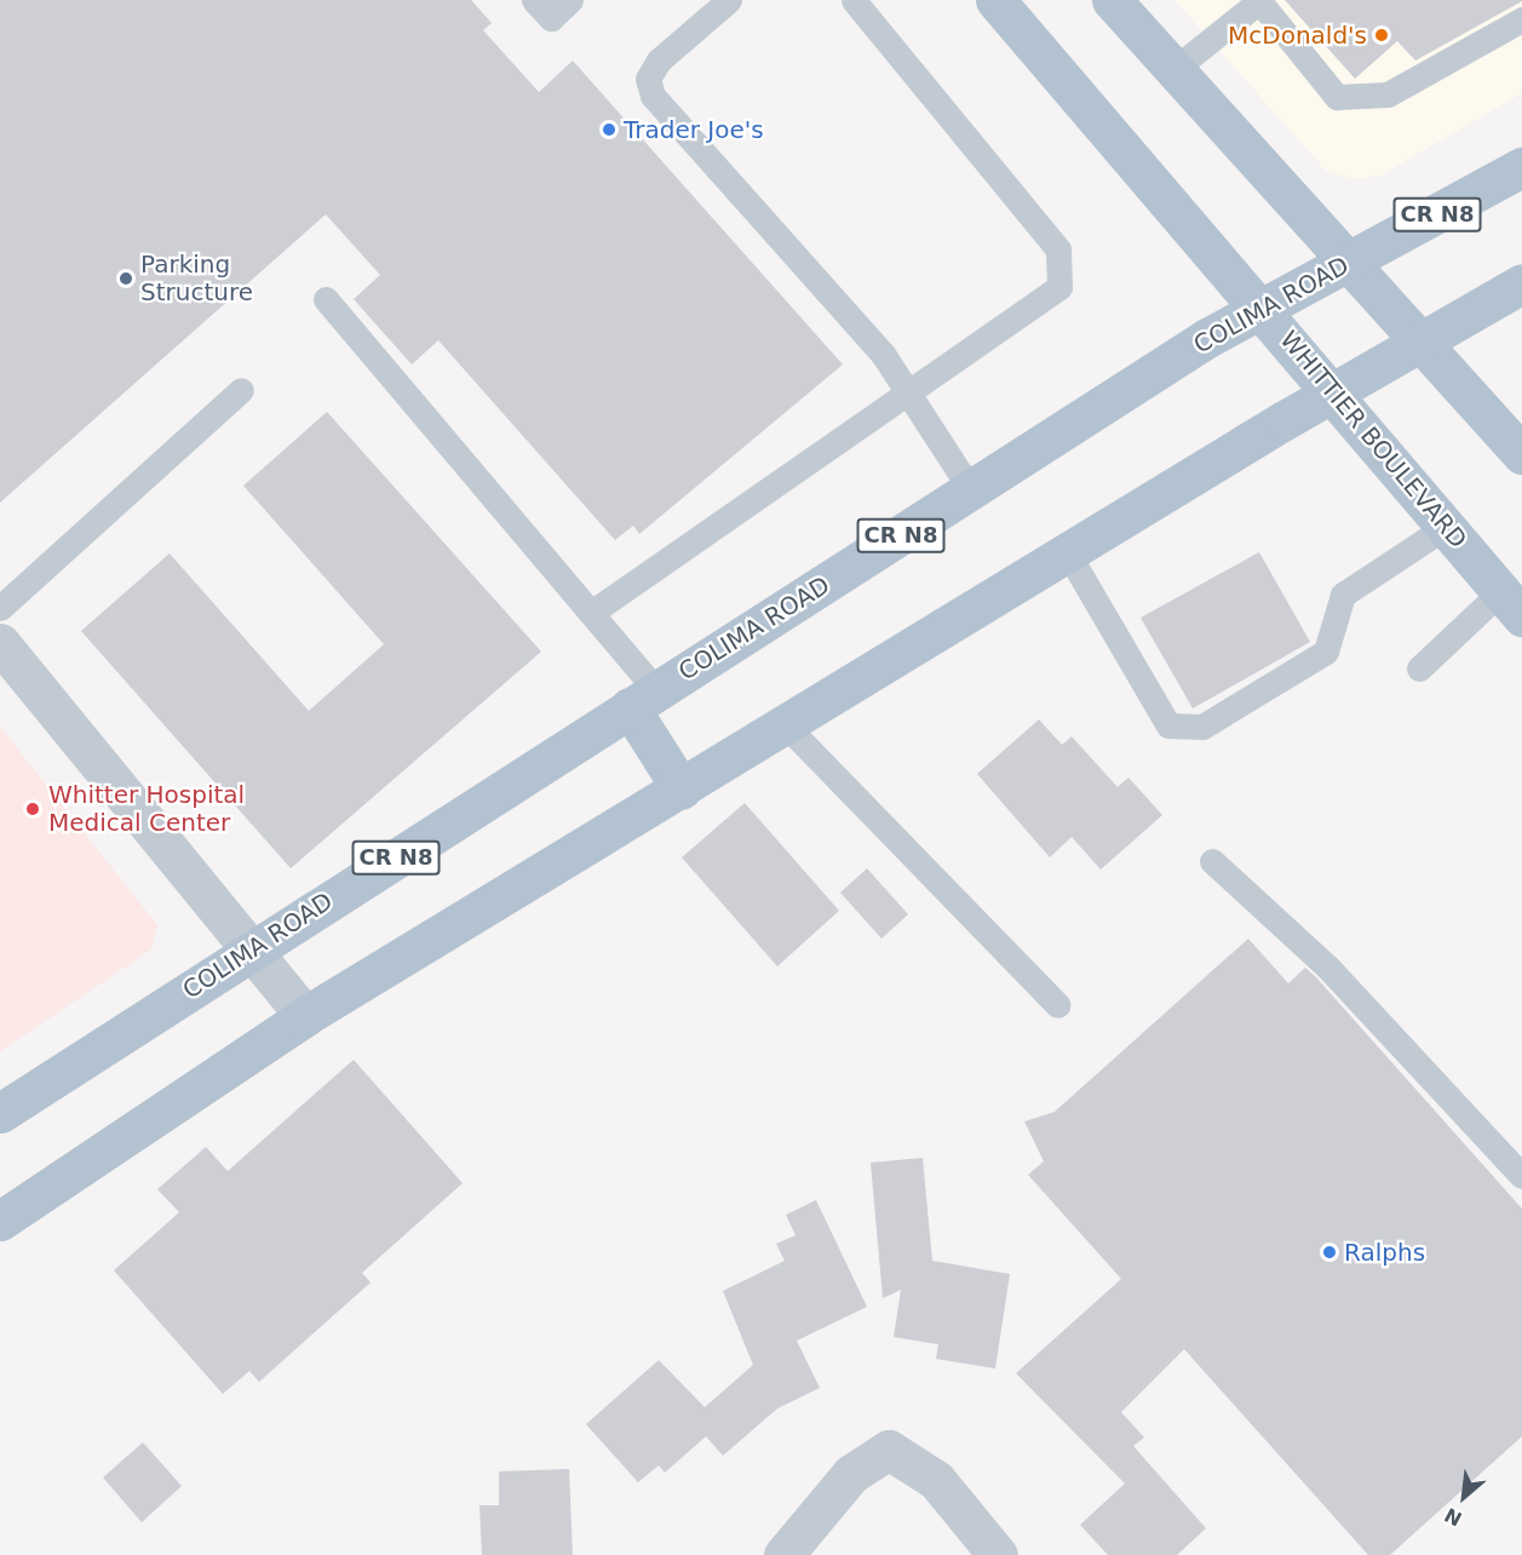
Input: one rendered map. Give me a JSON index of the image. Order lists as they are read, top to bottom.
{
  "streets": {
    "main road": ["CR N8", "COLIMA ROAD", "WHITTIER BOULEVARD"]
  },
  "crossings": [
    ["COLIMA ROAD", "WHITTIER BOULEVARD"]
  ],
  "places": [
    "McDonald's",
    "Trader Joe's",
    "Parking Structure",
    "Whitter Hospital Medical Center",
    "Ralphs"
  ],
  "north": "bottom left"
}
